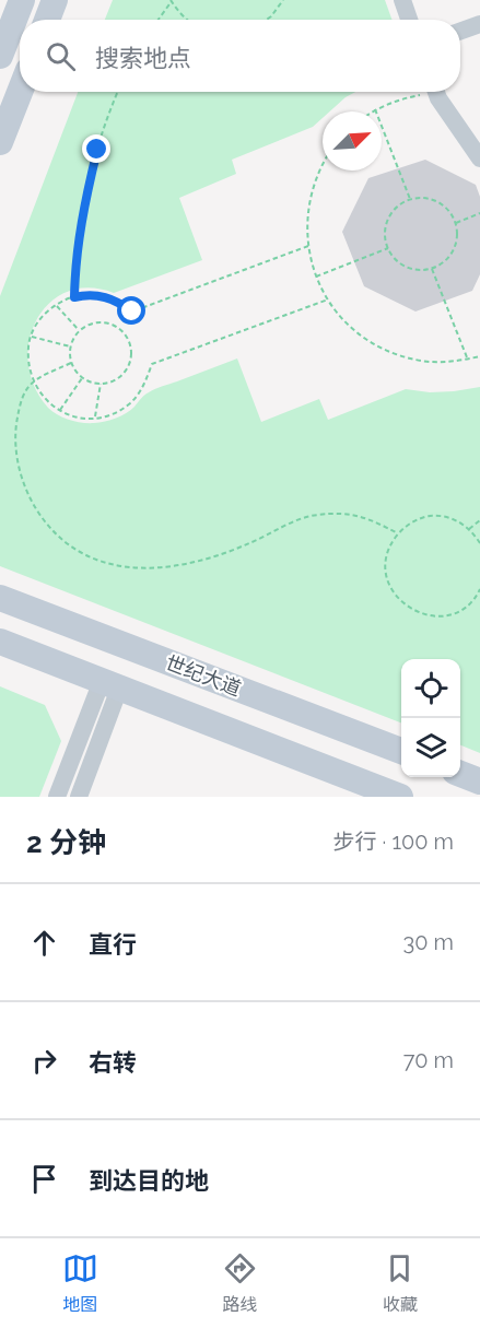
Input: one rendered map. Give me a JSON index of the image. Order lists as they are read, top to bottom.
{
  "streets": {
    "main road": ["世纪大道"]
  },
  "north": "top right",
  "page": {
    "search": "搜索地点",
    "heading": ["2 分钟", "步行 · 100 m"],
    "list": [
      ["直行", "30 m"],
      ["右转", "70 m"],
      "到达目的地"
    ],
    "nav": ["地图", "路线", "收藏"]
  }
}
